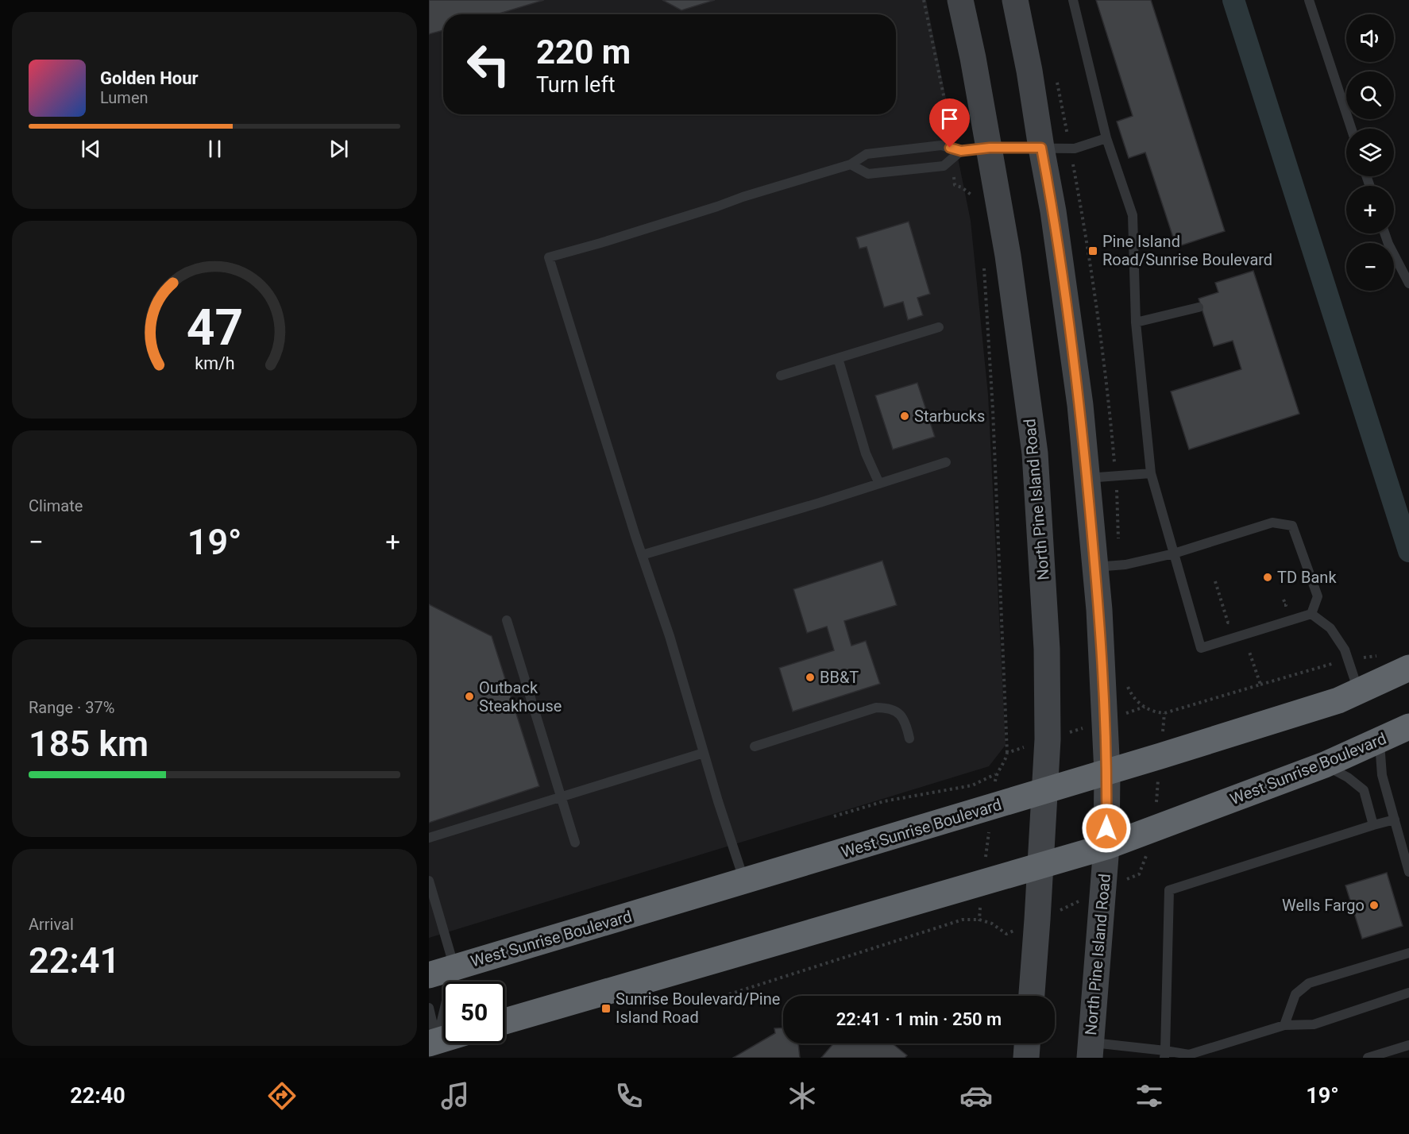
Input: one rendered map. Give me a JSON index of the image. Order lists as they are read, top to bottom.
{
  "streets": {
    "highway": ["West Sunrise Boulevard"],
    "main road": ["North Pine Island Road"]
  },
  "crossings": [
    ["North Pine Island Road", "West Sunrise Boulevard"]
  ],
  "places": {
    "transit": ["Pine Island Road/Sunrise Boulevard", "Sunrise Boulevard/Pine Island Road"],
    "other": [
      "Starbucks",
      "TD Bank",
      "BB&T",
      "Outback Steakhouse",
      "Wells Fargo"
    ]
  },
  "page": {
    "map_buttons": ["+", "−"],
    "turn": ["220 m", "Turn left"],
    "song": ["Golden Hour", "Lumen"],
    "tile": [
      "Climate",
      ["Range · 37%", "185 km"],
      ["Arrival", "22:41"]
    ],
    "heat": ["−", "19°", "+"],
    "limit": "50",
    "trip": "22:41 · 1 min · 250 m",
    "tabs": ["22:40", "19°"],
    "gauge": ["47", "km/h"]
  }
}
